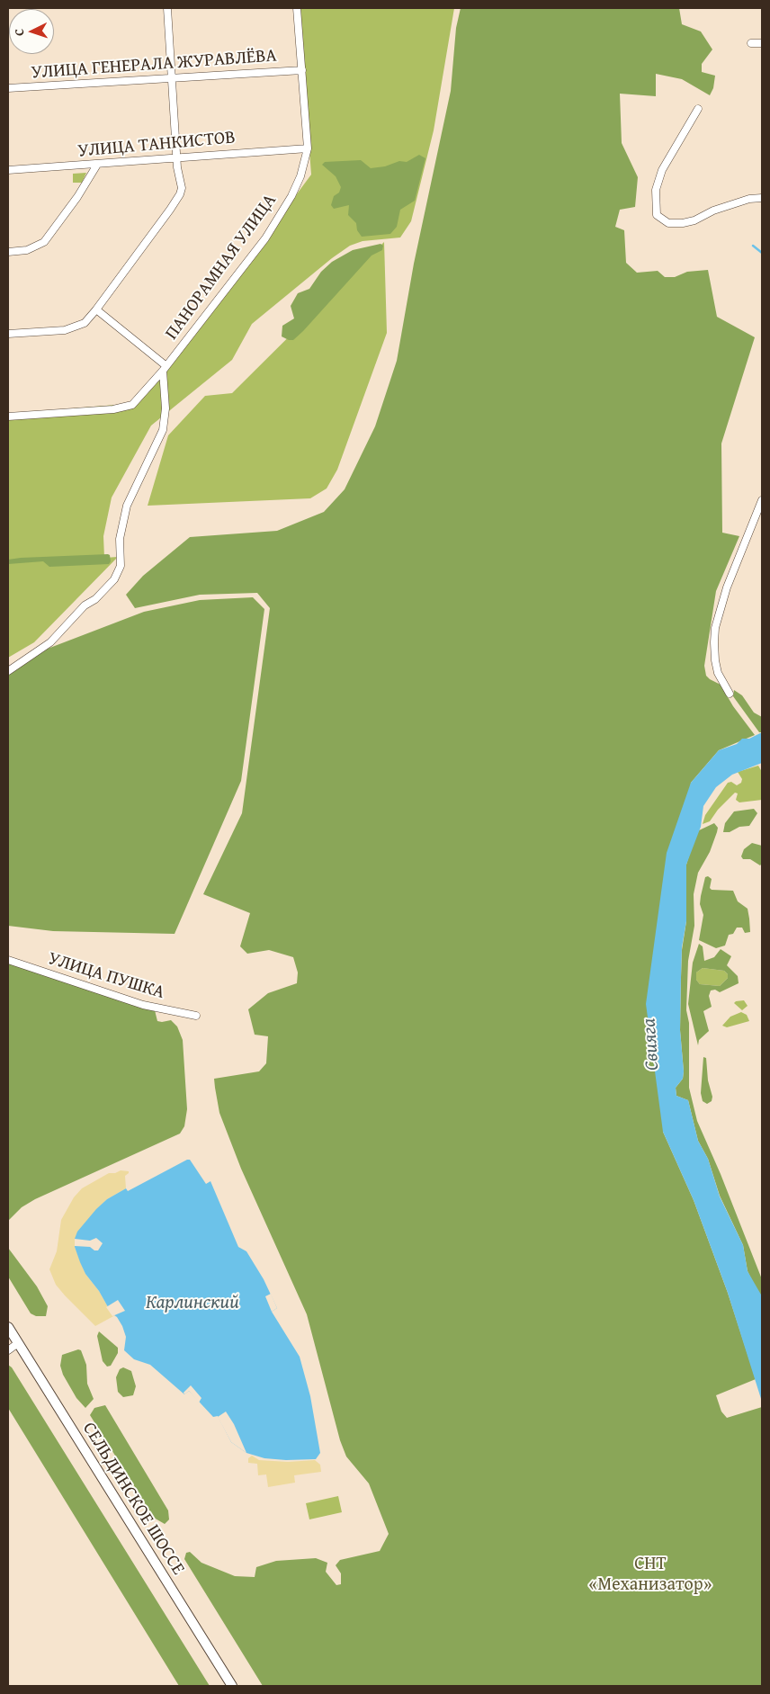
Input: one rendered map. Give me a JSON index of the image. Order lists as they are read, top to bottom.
{
  "streets": {
    "main road": ["СЕЛЬДИНСКОЕ ШОССЕ"],
    "street": [
      "УЛИЦА ГЕНЕРАЛА ЖУРАВЛЁВА",
      "УЛИЦА ТАНКИСТОВ",
      "ПАНОРАМНАЯ УЛИЦА",
      "УЛИЦА ПУШКА"
    ]
  },
  "crossings": [
    ["УЛИЦА ГЕНЕРАЛА ЖУРАВЛЁВА", "ПАНОРАМНАЯ УЛИЦА"],
    ["УЛИЦА ТАНКИСТОВ", "ПАНОРАМНАЯ УЛИЦА"]
  ],
  "water": ["Свияга", "Карлинский"],
  "parks": ["СНТ «Механизатор»"],
  "north": "left"
}
